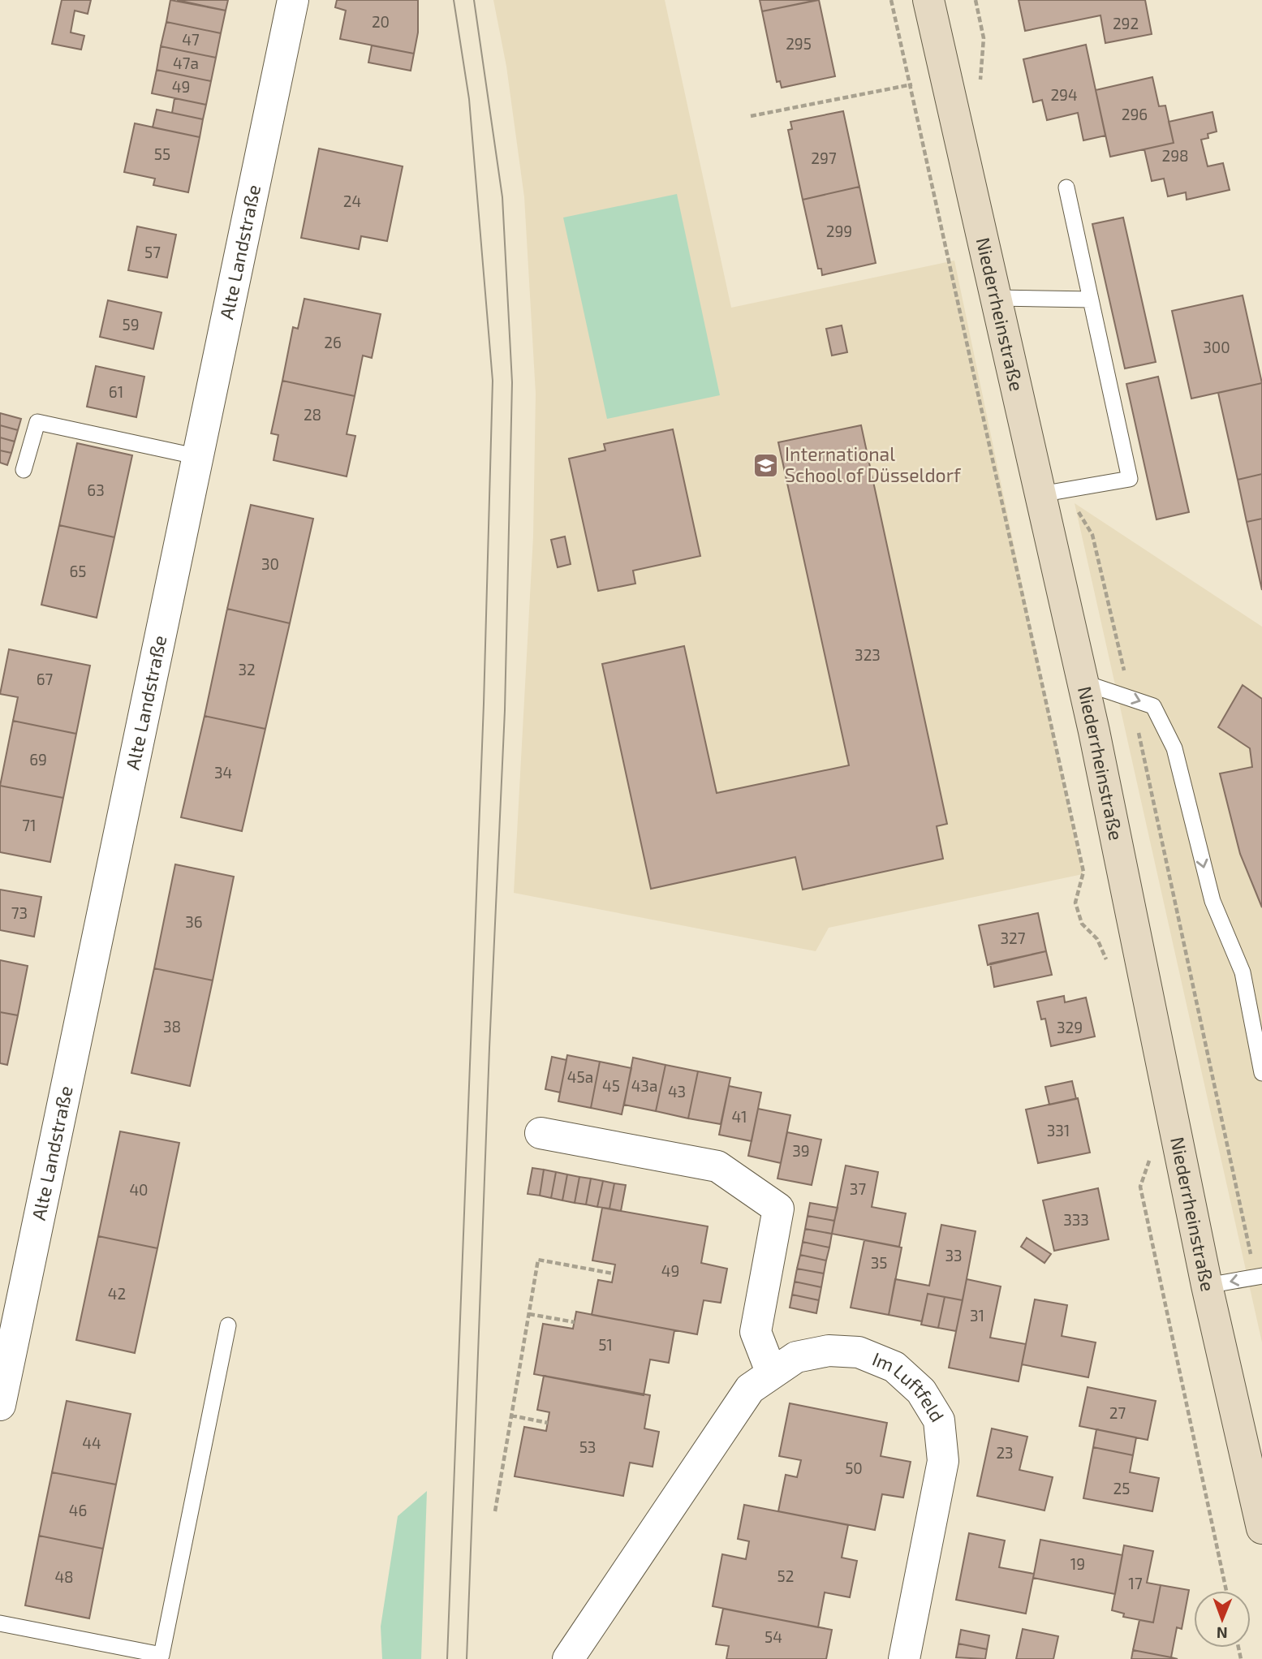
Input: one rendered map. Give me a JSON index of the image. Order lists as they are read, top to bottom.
{
  "streets": {
    "main road": ["Niederrheinstraße"],
    "street": ["Alte Landstraße", "Im Luftfeld"]
  },
  "places": {
    "school or university": ["International School of Düsseldorf"]
  },
  "house_numbers": [
    "20",
    "292",
    "47",
    "295",
    "47a",
    "49",
    "294",
    "296",
    "55",
    "298",
    "297",
    "24",
    "299",
    "57",
    "59",
    "26",
    "300",
    "61",
    "28",
    "63",
    "30",
    "65",
    "323",
    "32",
    "67",
    "69",
    "34",
    "71",
    "73",
    "36",
    "327",
    "38",
    "329",
    "45a",
    "45",
    "43a",
    "43",
    "41",
    "331",
    "39",
    "37",
    "40",
    "333",
    "33",
    "35",
    "49",
    "42",
    "31",
    "51",
    "27",
    "44",
    "53",
    "23",
    "50",
    "25",
    "46",
    "19",
    "52",
    "48",
    "17",
    "54"
  ],
  "north": "bottom"
}
